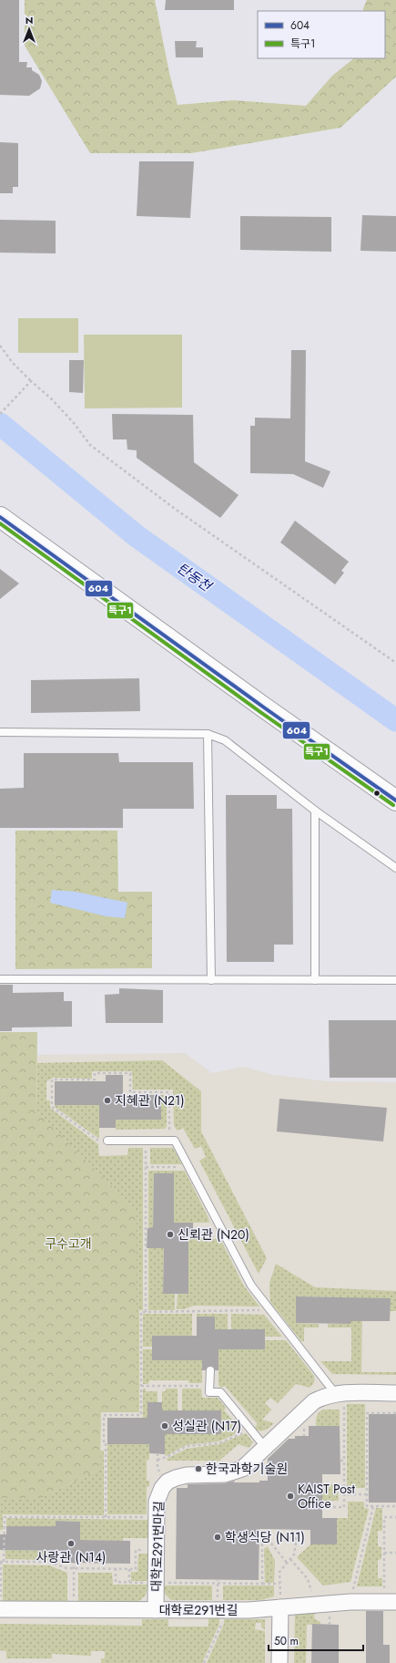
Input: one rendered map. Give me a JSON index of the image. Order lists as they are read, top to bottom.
{
  "streets": {
    "street": ["대학로291번마길", "대학로291번길"]
  },
  "crossings": [
    ["대학로291번마길", "대학로291번길"]
  ],
  "water": ["탄동천"],
  "parks": ["구수고개"],
  "places": [
    "지혜관 (N21)",
    "신뢰관 (N20)",
    "성실관 (N17)",
    "한국과학기술원",
    "KAIST Post Office",
    "학생식당 (N11)",
    "사랑관 (N14)"
  ],
  "lines": ["transit line 604", "transit line 특구1"],
  "legend": ["604", "특구1"],
  "scale_bar": "50 m",
  "north": "top"
}
